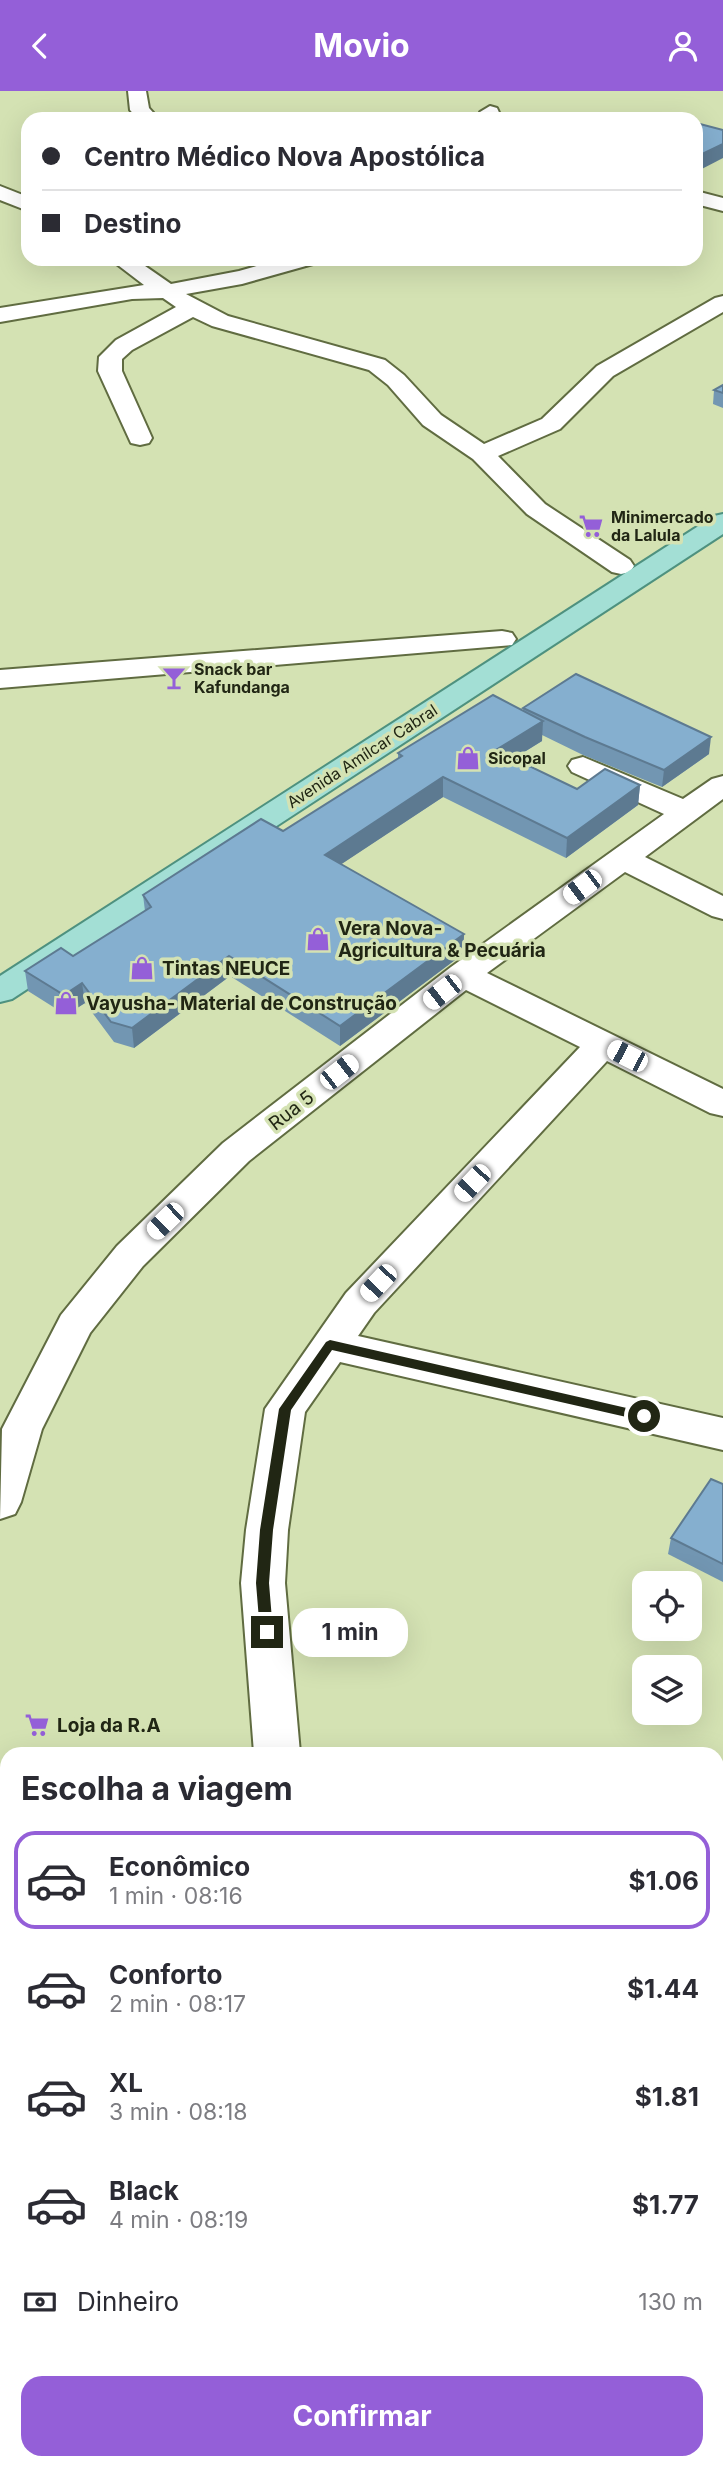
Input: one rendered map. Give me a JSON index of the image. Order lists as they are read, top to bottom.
{
  "streets": {
    "main road": ["Avenida Amílcar Cabral"],
    "street": ["Rua 5"]
  },
  "places": {
    "supermarket": ["Minimercado da Lalula", "Loja da R.A"],
    "bar": ["Snack bar Kafundanga"],
    "shop": [
      "Sicopal",
      "Vera Nova- Agricultura & Pecuária",
      "Tintas NEUCE",
      "Vayusha- Material de Construção"
    ]
  },
  "page": {
    "header": "Movio",
    "banner": ["Centro Médico Nova Apostólica", "Destino"],
    "bubble": "1 min",
    "heading": "Escolha a viagem",
    "list": [
      {
        "name": "Econômico",
        "note": "1 min · 08:16",
        "value": "$1.06"
      },
      {
        "name": "Conforto",
        "note": "2 min · 08:17",
        "value": "$1.44"
      },
      {
        "name": "XL",
        "note": "3 min · 08:18",
        "value": "$1.81"
      },
      {
        "name": "Black",
        "note": "4 min · 08:19",
        "value": "$1.77"
      }
    ],
    "pay": ["Dinheiro", "130 m"],
    "buttons": "Confirmar"
  }
}
